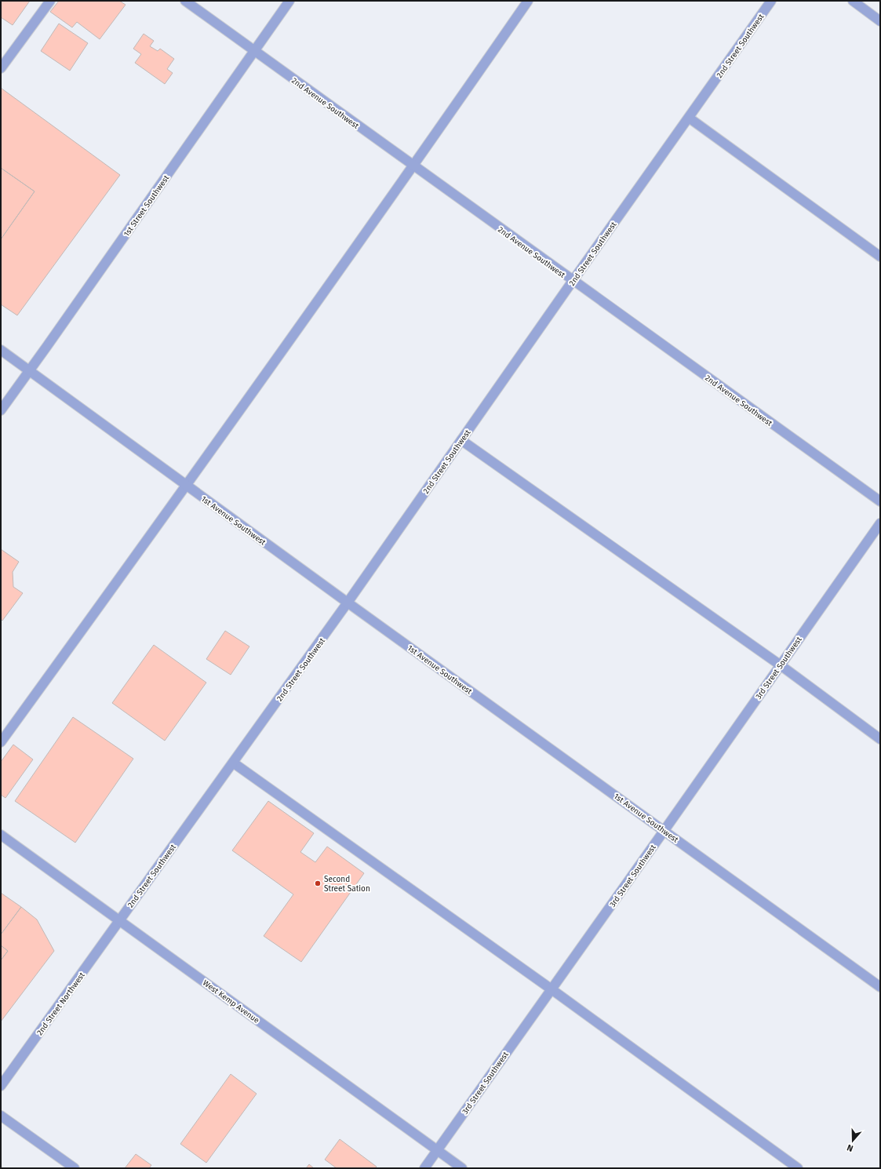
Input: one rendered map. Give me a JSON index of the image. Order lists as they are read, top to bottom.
{
  "streets": {
    "street": [
      "2nd Street Southwest",
      "2nd Avenue Southwest",
      "1st Street Southwest",
      "1st Avenue Southwest",
      "3rd Street Southwest",
      "West Kemp Avenue",
      "2nd Street Northwest"
    ]
  },
  "crossings": [
    ["2nd Street Southwest", "2nd Avenue Southwest"],
    ["2nd Street Southwest", "1st Avenue Southwest"],
    ["2nd Street Southwest", "West Kemp Avenue"],
    ["2nd Street Southwest", "2nd Street Northwest"],
    ["2nd Avenue Southwest", "1st Street Southwest"],
    ["1st Street Southwest", "1st Avenue Southwest"],
    ["1st Avenue Southwest", "3rd Street Southwest"],
    ["3rd Street Southwest", "West Kemp Avenue"],
    ["West Kemp Avenue", "2nd Street Northwest"]
  ],
  "places": ["Second Street Sation"],
  "north": "bottom"
}
